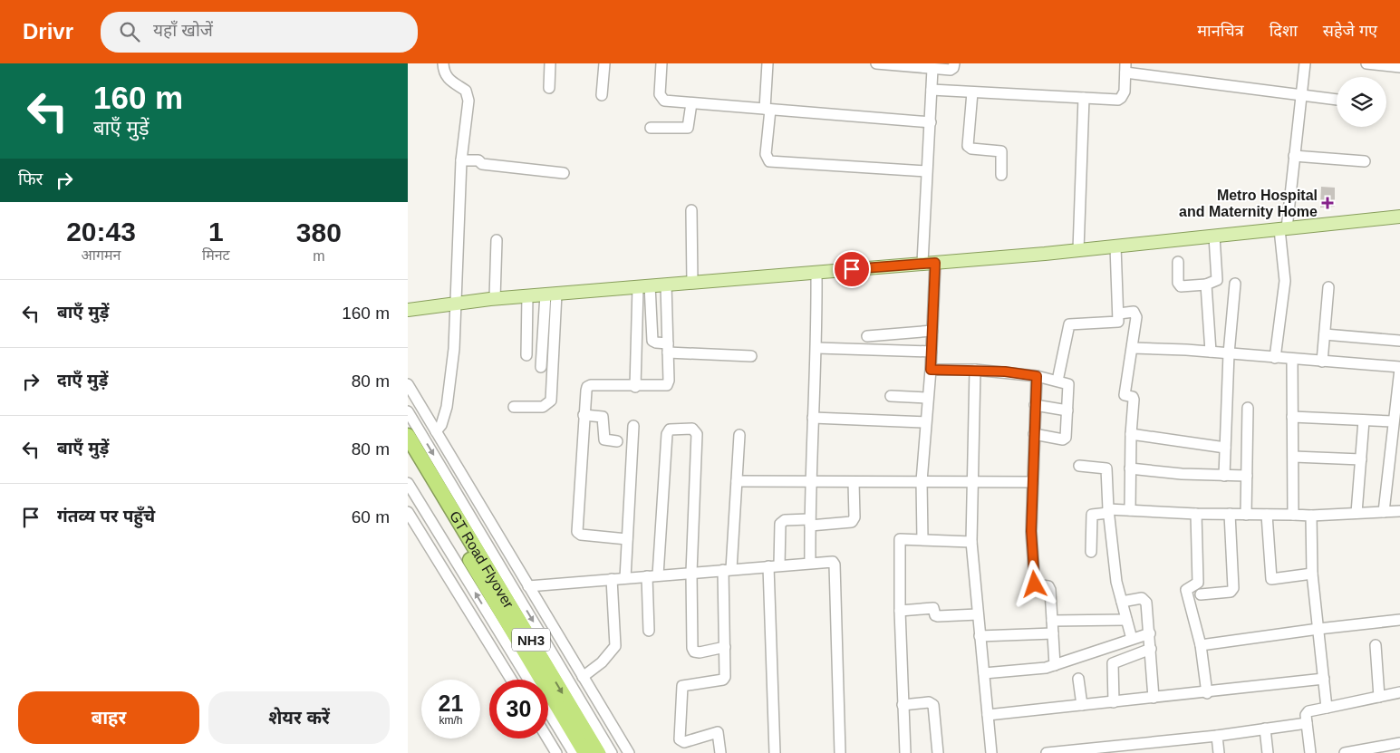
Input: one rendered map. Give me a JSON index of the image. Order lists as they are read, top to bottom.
{
  "streets": {
    "highway": ["GT Road Flyover", "NH3"]
  },
  "places": {
    "health": ["Metro Hospital and Maternity Home"]
  },
  "page": {
    "header": "Drivr",
    "search": "यहाँ खोजें",
    "nav": ["मानचित्र", "दिशा", "सहेजे गए"],
    "turn": ["160 m", "बाएँ मुड़ें"],
    "then": "फिर",
    "eta": [
      "20:43",
      "आगमन",
      "1",
      "मिनट",
      "380",
      "m"
    ],
    "list": [
      {
        "name": "बाएँ मुड़ें",
        "value": "160 m"
      },
      {
        "name": "दाएँ मुड़ें",
        "value": "80 m"
      },
      {
        "name": "बाएँ मुड़ें",
        "value": "80 m"
      },
      {
        "name": "गंतव्य पर पहुँचे",
        "value": "60 m"
      }
    ],
    "speed": "21 km/h",
    "limit": "30",
    "buttons": ["बाहर", "शेयर करें"]
  }
}
